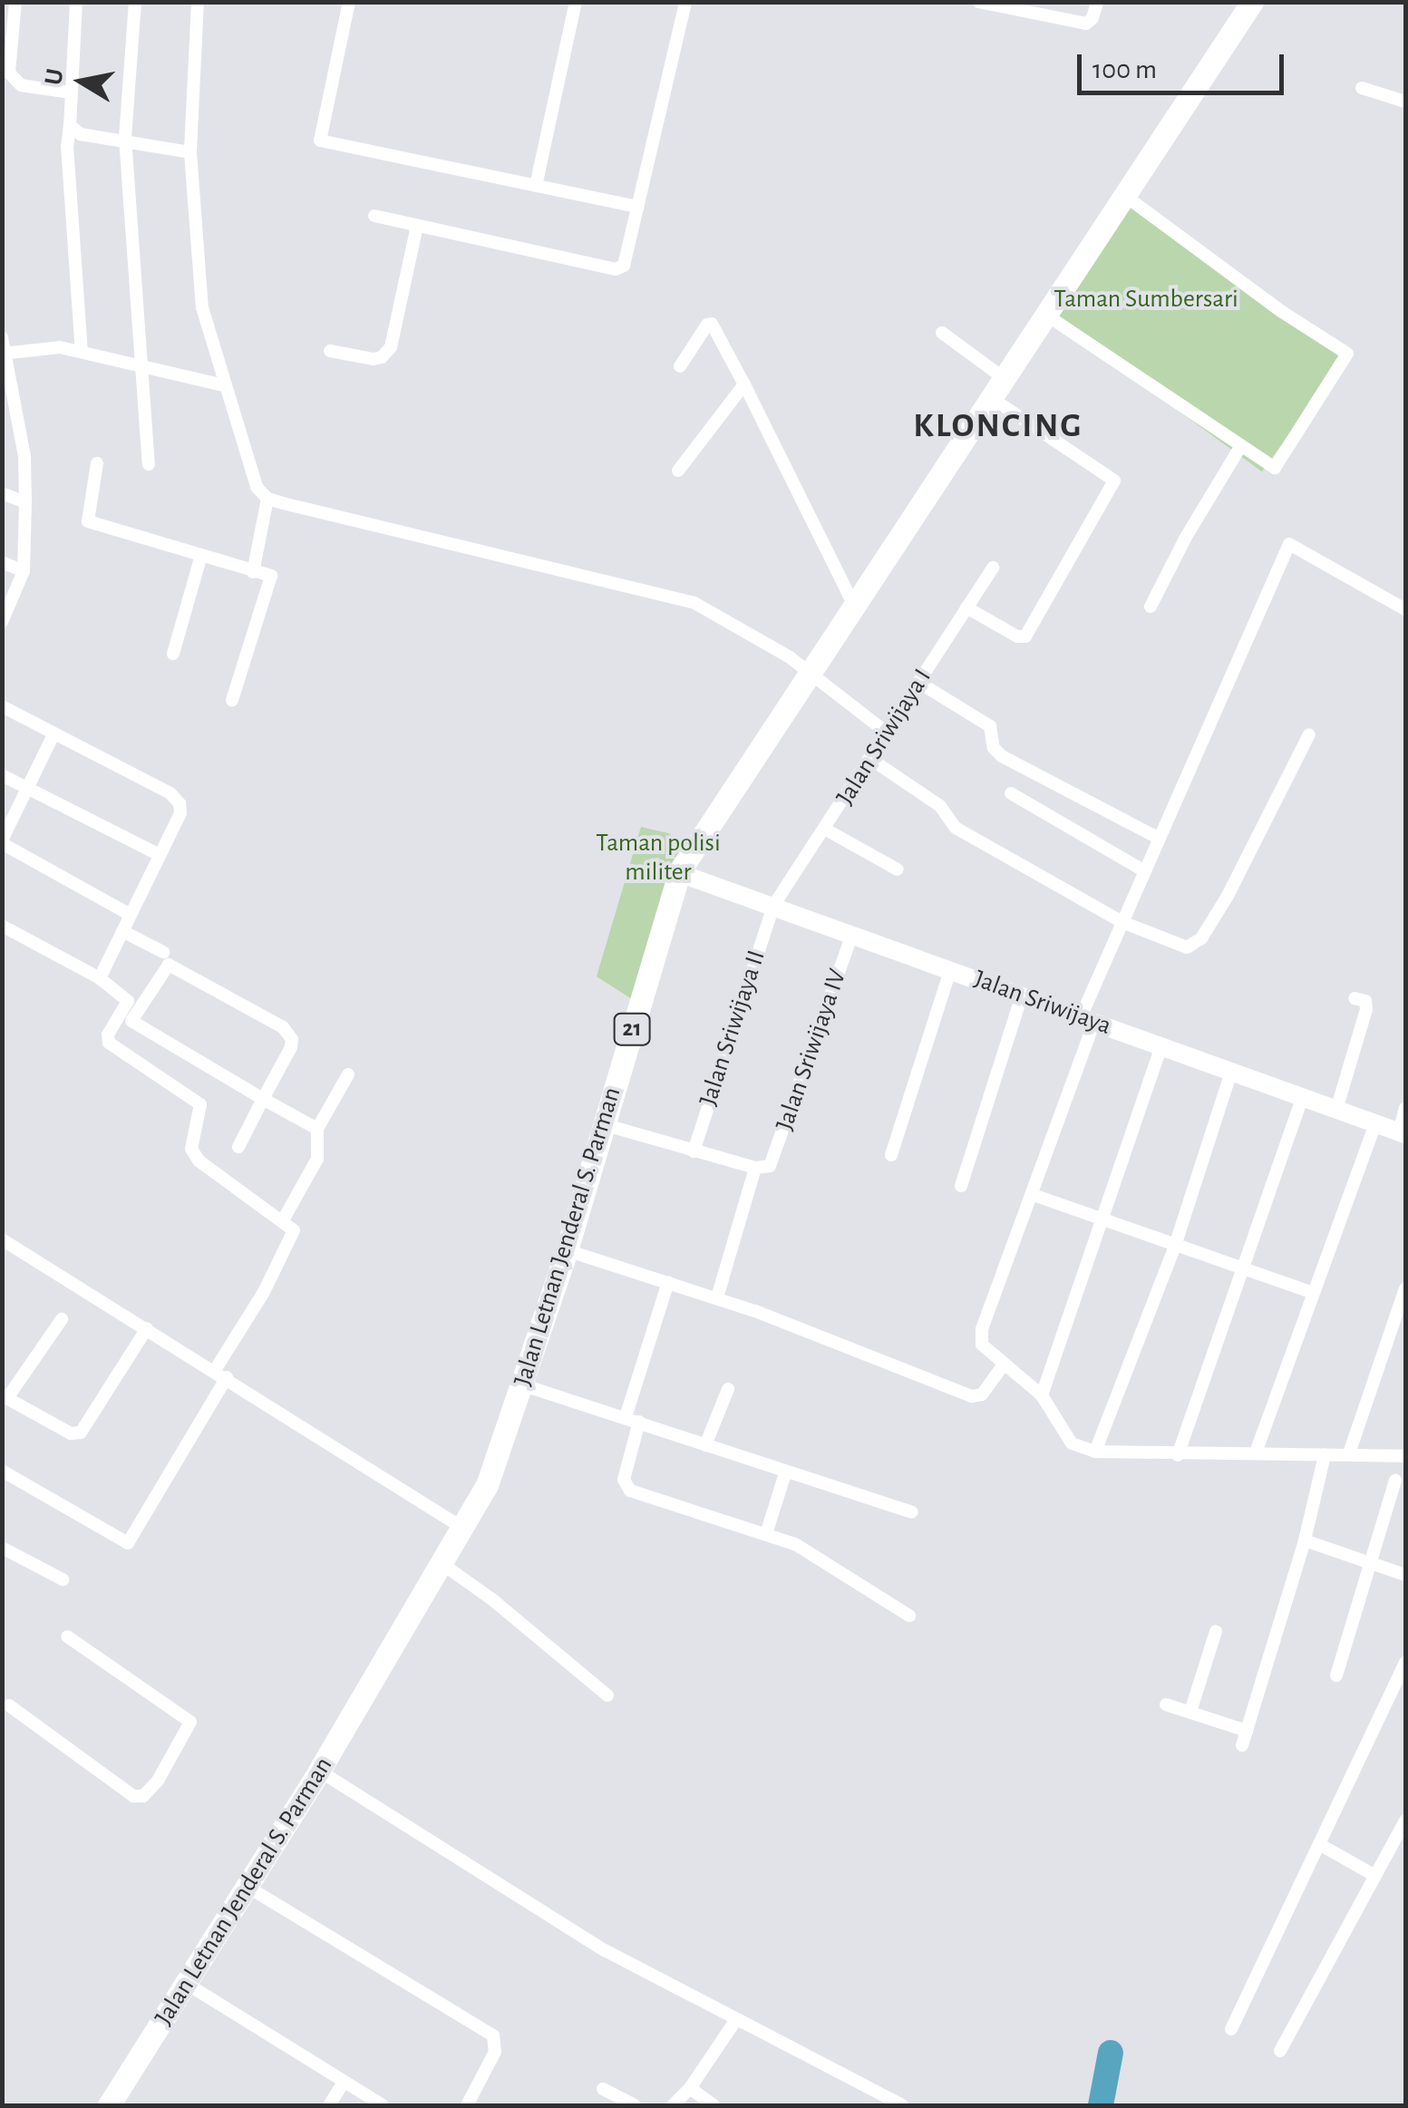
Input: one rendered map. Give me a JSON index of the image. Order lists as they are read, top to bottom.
{
  "streets": {
    "highway": ["21", "Jalan Letnan Jenderal S. Parman"],
    "street": [
      "Jalan Sriwijaya I",
      "Jalan Sriwijaya",
      "Jalan Sriwijaya II",
      "Jalan Sriwijaya IV"
    ]
  },
  "crossings": [
    ["Jalan Sriwijaya I", "Jalan Sriwijaya"],
    ["Jalan Sriwijaya I", "Jalan Sriwijaya II"],
    ["Jalan Sriwijaya", "Jalan Sriwijaya II"],
    ["Jalan Sriwijaya", "Jalan Sriwijaya IV"],
    ["Jalan Sriwijaya", "Jalan Letnan Jenderal S. Parman"]
  ],
  "districts": ["KLONCING"],
  "parks": ["Taman Sumbersari", "Taman polisi militer"],
  "scale_bar": "100 m",
  "north": "left"
}
